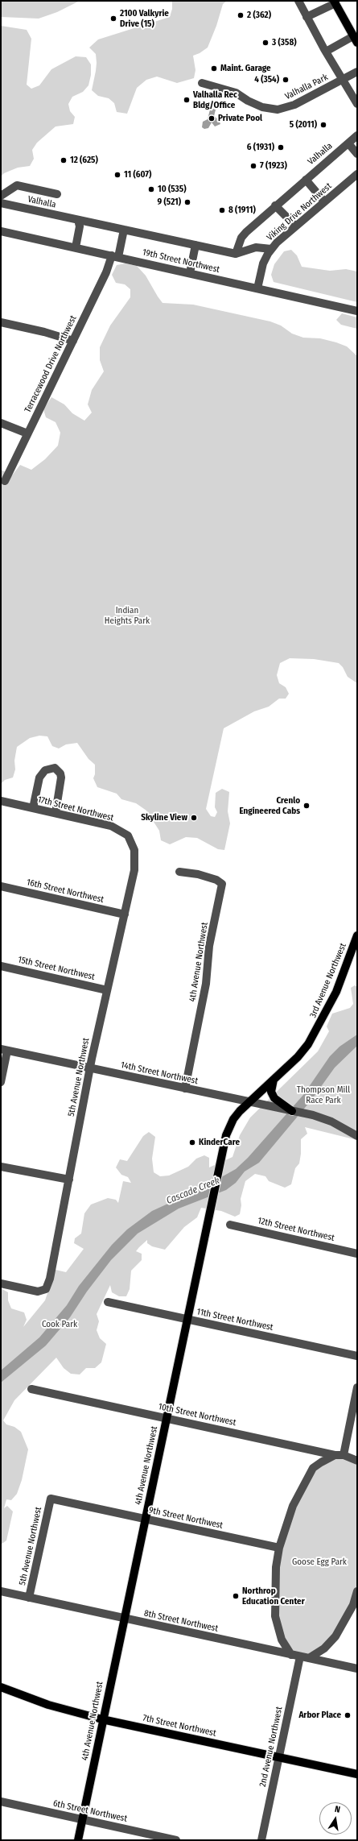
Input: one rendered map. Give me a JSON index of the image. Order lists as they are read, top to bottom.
{
  "streets": {
    "main road": ["4th Avenue Northwest", "3rd Avenue Northwest", "7th Street Northwest"],
    "street": [
      "Valhalla Park",
      "Valhalla",
      "Viking Drive Northwest",
      "19th Street Northwest",
      "Terracewood Drive Northwest",
      "17th Street Northwest",
      "16th Street Northwest",
      "15th Street Northwest",
      "14th Street Northwest",
      "5th Avenue Northwest",
      "12th Street Northwest",
      "11th Street Northwest",
      "10th Street Northwest",
      "9th Street Northwest",
      "8th Street Northwest",
      "2nd Avenue Northwest",
      "6th Street Northwest"
    ]
  },
  "crossings": [
    ["Viking Drive Northwest", "19th Street Northwest"],
    ["19th Street Northwest", "Terracewood Drive Northwest"],
    ["17th Street Northwest", "5th Avenue Northwest"],
    ["16th Street Northwest", "5th Avenue Northwest"],
    ["4th Avenue Northwest", "3rd Avenue Northwest"],
    ["4th Avenue Northwest", "14th Street Northwest"],
    ["4th Avenue Northwest", "11th Street Northwest"],
    ["4th Avenue Northwest", "10th Street Northwest"],
    ["4th Avenue Northwest", "9th Street Northwest"],
    ["4th Avenue Northwest", "8th Street Northwest"],
    ["4th Avenue Northwest", "7th Street Northwest"],
    ["4th Avenue Northwest", "6th Street Northwest"],
    ["15th Street Northwest", "5th Avenue Northwest"],
    ["3rd Avenue Northwest", "14th Street Northwest"],
    ["14th Street Northwest", "5th Avenue Northwest"],
    ["5th Avenue Northwest", "9th Street Northwest"],
    ["5th Avenue Northwest", "8th Street Northwest"],
    ["8th Street Northwest", "2nd Avenue Northwest"],
    ["7th Street Northwest", "2nd Avenue Northwest"]
  ],
  "water": ["Cascade Creek"],
  "parks": [
    "Indian Heights Park",
    "Thompson Mill Race Park",
    "Cook Park",
    "Goose Egg Park"
  ],
  "places": [
    "2 (362)",
    "2100 Valkyrie Drive (15)",
    "3 (358)",
    "Maint. Garage",
    "4 (354)",
    "Valhalla Rec Bldg/Office",
    "Private Pool",
    "5 (2011)",
    "6 (1931)",
    "12 (625)",
    "7 (1923)",
    "11 (607)",
    "10 (535)",
    "9 (521)",
    "8 (1911)",
    "Crenlo Engineered Cabs",
    "Skyline View",
    "KinderCare",
    "Northrop Education Center",
    "Arbor Place"
  ],
  "north": "top"
}
